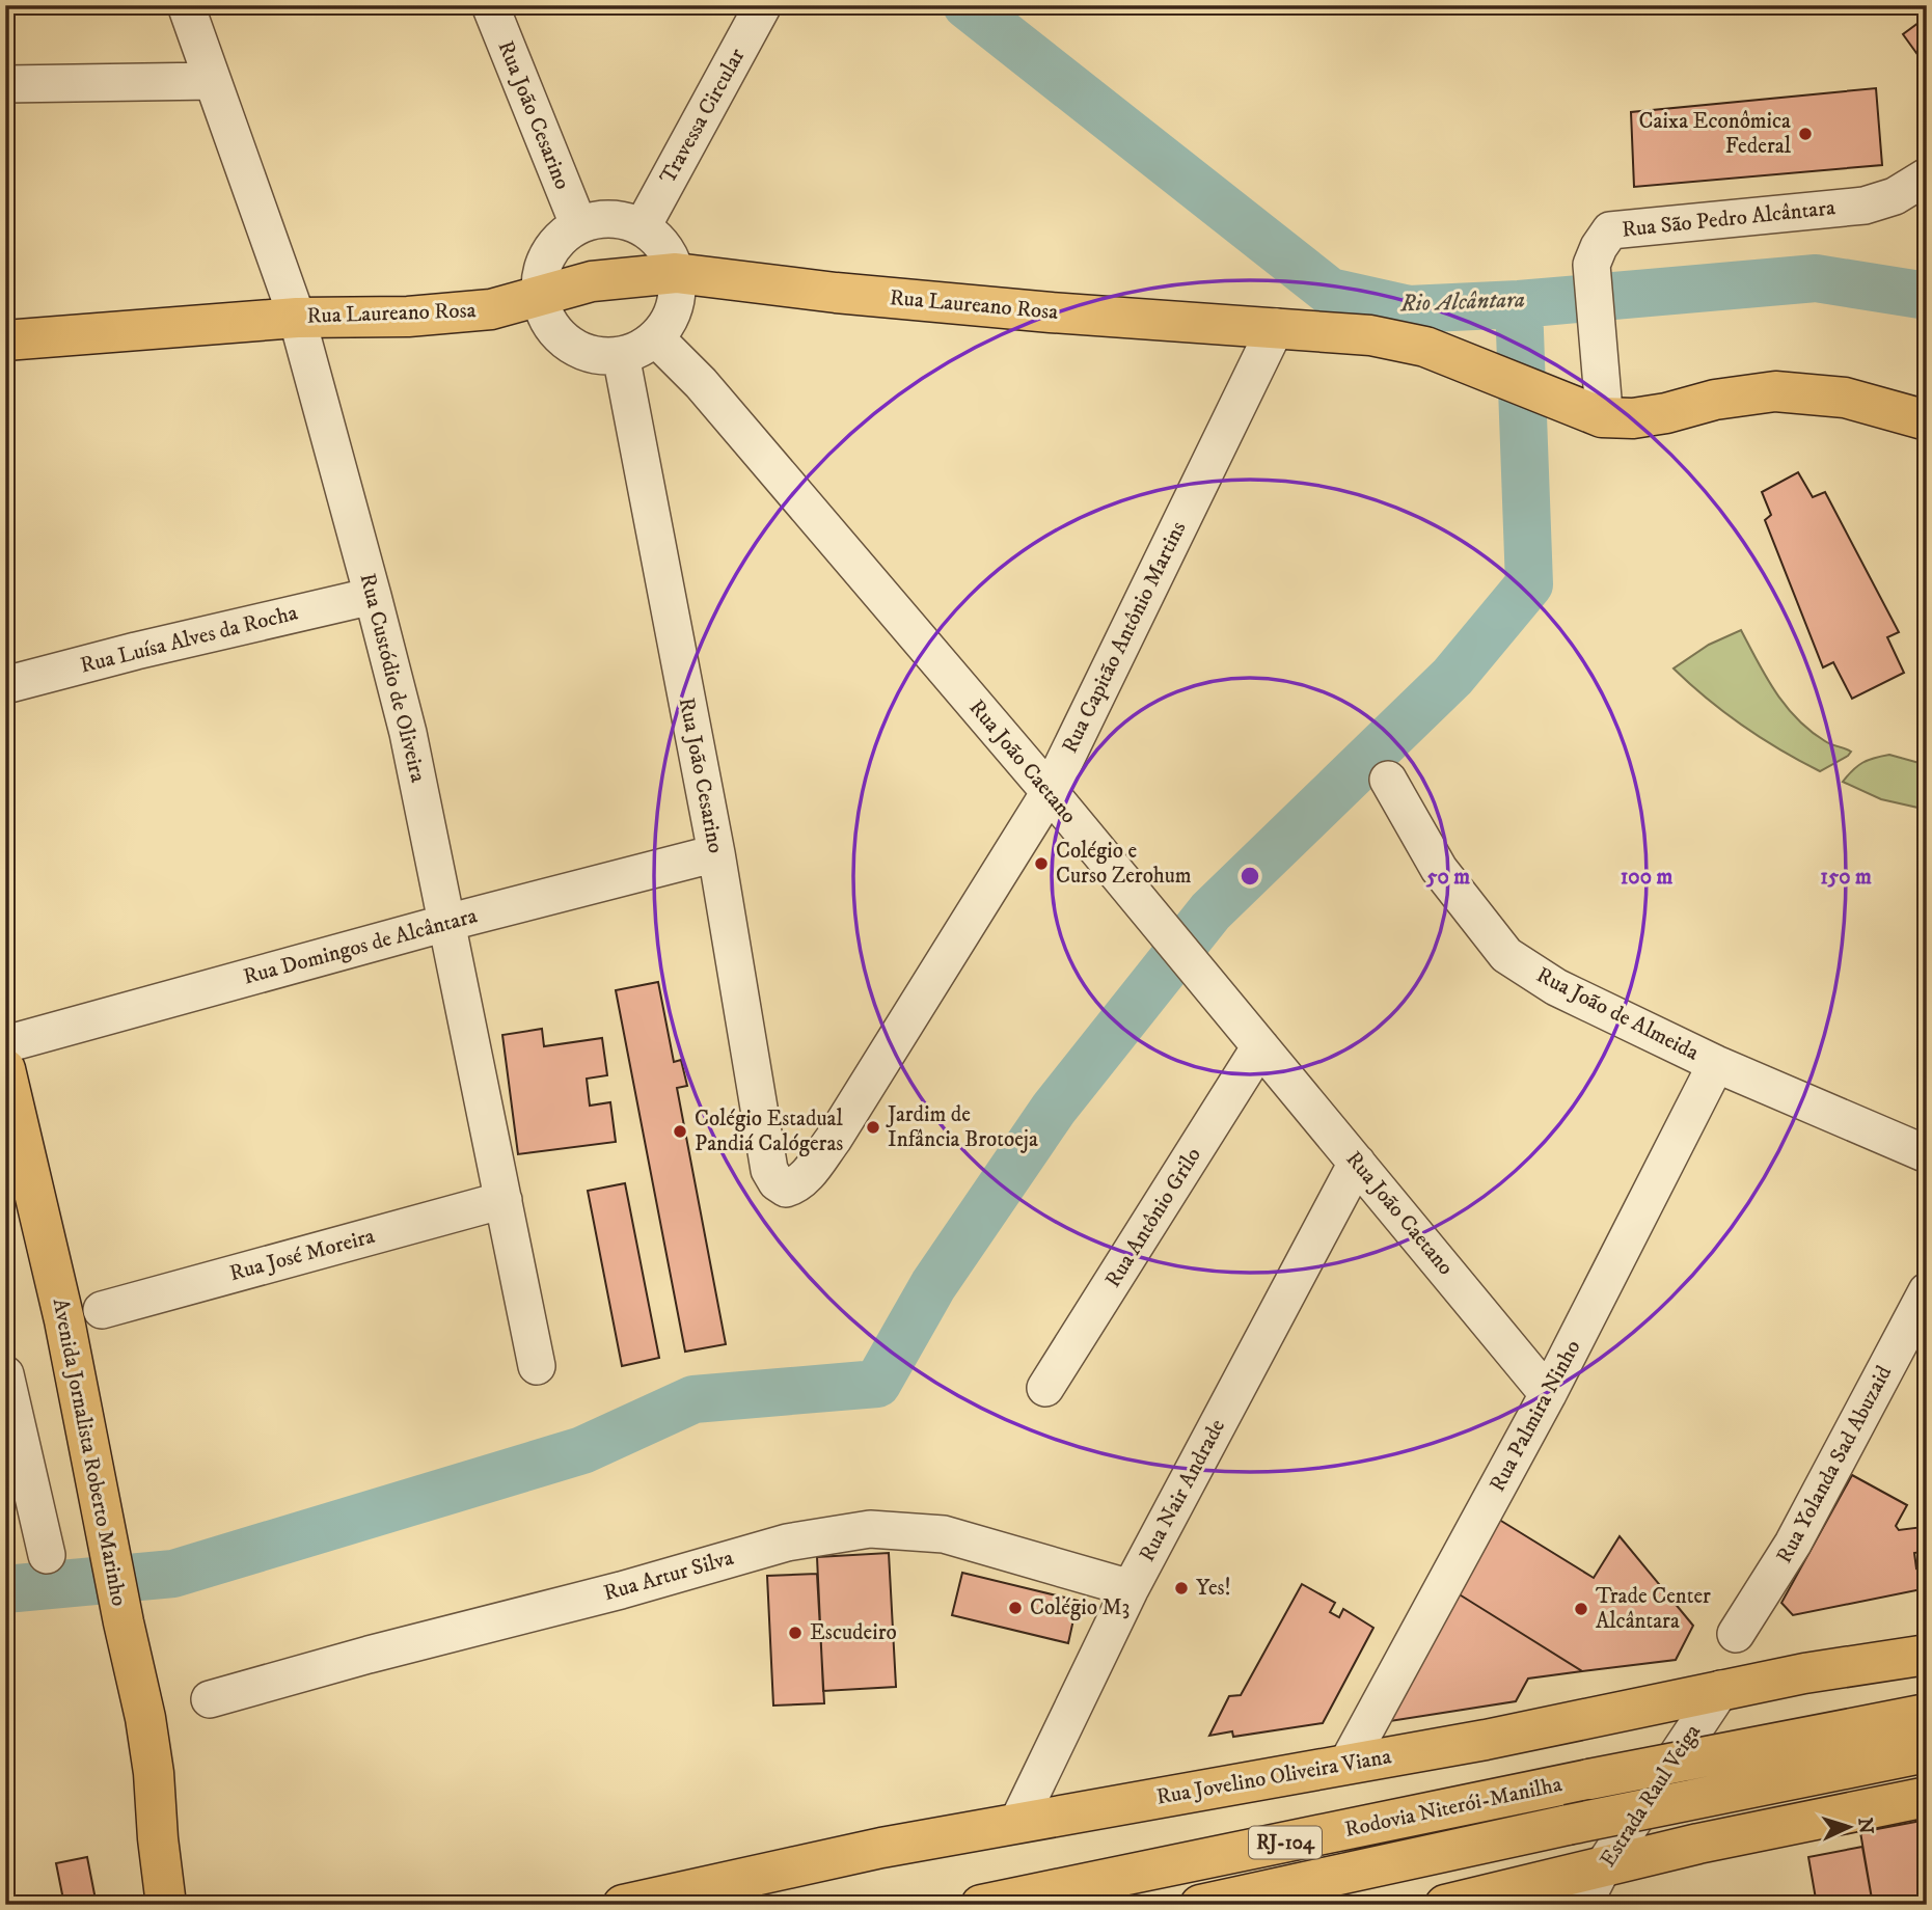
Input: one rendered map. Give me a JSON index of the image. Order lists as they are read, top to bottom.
{
  "streets": {
    "main road": [
      "Rua Laureano Rosa",
      "Avenida Jornalista Roberto Marinho",
      "Rua Jovelino Oliveira Viana",
      "Rodovia Niterói-Manilha",
      "RJ-104"
    ],
    "street": [
      "Rua João Cesarino",
      "Travessa Circular",
      "Rua São Pedro Alcântara",
      "Rua Capitão Antônio Martins",
      "Rua Luísa Alves da Rocha",
      "Rua Custódio de Oliveira",
      "Rua João Caetano",
      "Rua Domingos de Alcântara",
      "Rua João de Almeida",
      "Rua Antônio Grilo",
      "Rua José Moreira",
      "Rua Palmira Ninho",
      "Rua Yolanda Sad Abuzaid",
      "Rua Nair Andrade",
      "Rua Artur Silva",
      "Estrada Raul Veiga"
    ]
  },
  "crossings": [
    ["Rua João Cesarino", "Rua Capitão Antônio Martins"],
    ["Rua João Cesarino", "Rua Domingos de Alcântara"],
    ["Rua São Pedro Alcântara", "Rua Laureano Rosa"],
    ["Rua Laureano Rosa", "Rua Capitão Antônio Martins"],
    ["Rua Laureano Rosa", "Rua Custódio de Oliveira"],
    ["Rua Capitão Antônio Martins", "Rua João Caetano"],
    ["Rua Luísa Alves da Rocha", "Rua Custódio de Oliveira"],
    ["Rua Custódio de Oliveira", "Rua Domingos de Alcântara"],
    ["Rua Custódio de Oliveira", "Rua José Moreira"],
    ["Rua João Caetano", "Rua Antônio Grilo"],
    ["Rua João Caetano", "Rua Palmira Ninho"],
    ["Rua João Caetano", "Rua Nair Andrade"],
    ["Rua João de Almeida", "Rua Palmira Ninho"],
    ["Rua Palmira Ninho", "Rua Jovelino Oliveira Viana"],
    ["Rua Nair Andrade", "Rua Artur Silva"],
    ["Rua Nair Andrade", "Rua Jovelino Oliveira Viana"],
    ["Rua Jovelino Oliveira Viana", "Estrada Raul Veiga"]
  ],
  "water": ["Rio Alcântara"],
  "places": [
    "Caixa Econômica Federal",
    "Colégio e Curso Zerohum",
    "Jardim de Infância Brotoeja",
    "Colégio Estadual Pandiá Calógeras",
    "Yes!",
    "Colégio M3",
    "Trade Center Alcântara",
    "Escudeiro"
  ],
  "north": "right",
  "rings": ["50 m", "100 m", "150 m"]
}
